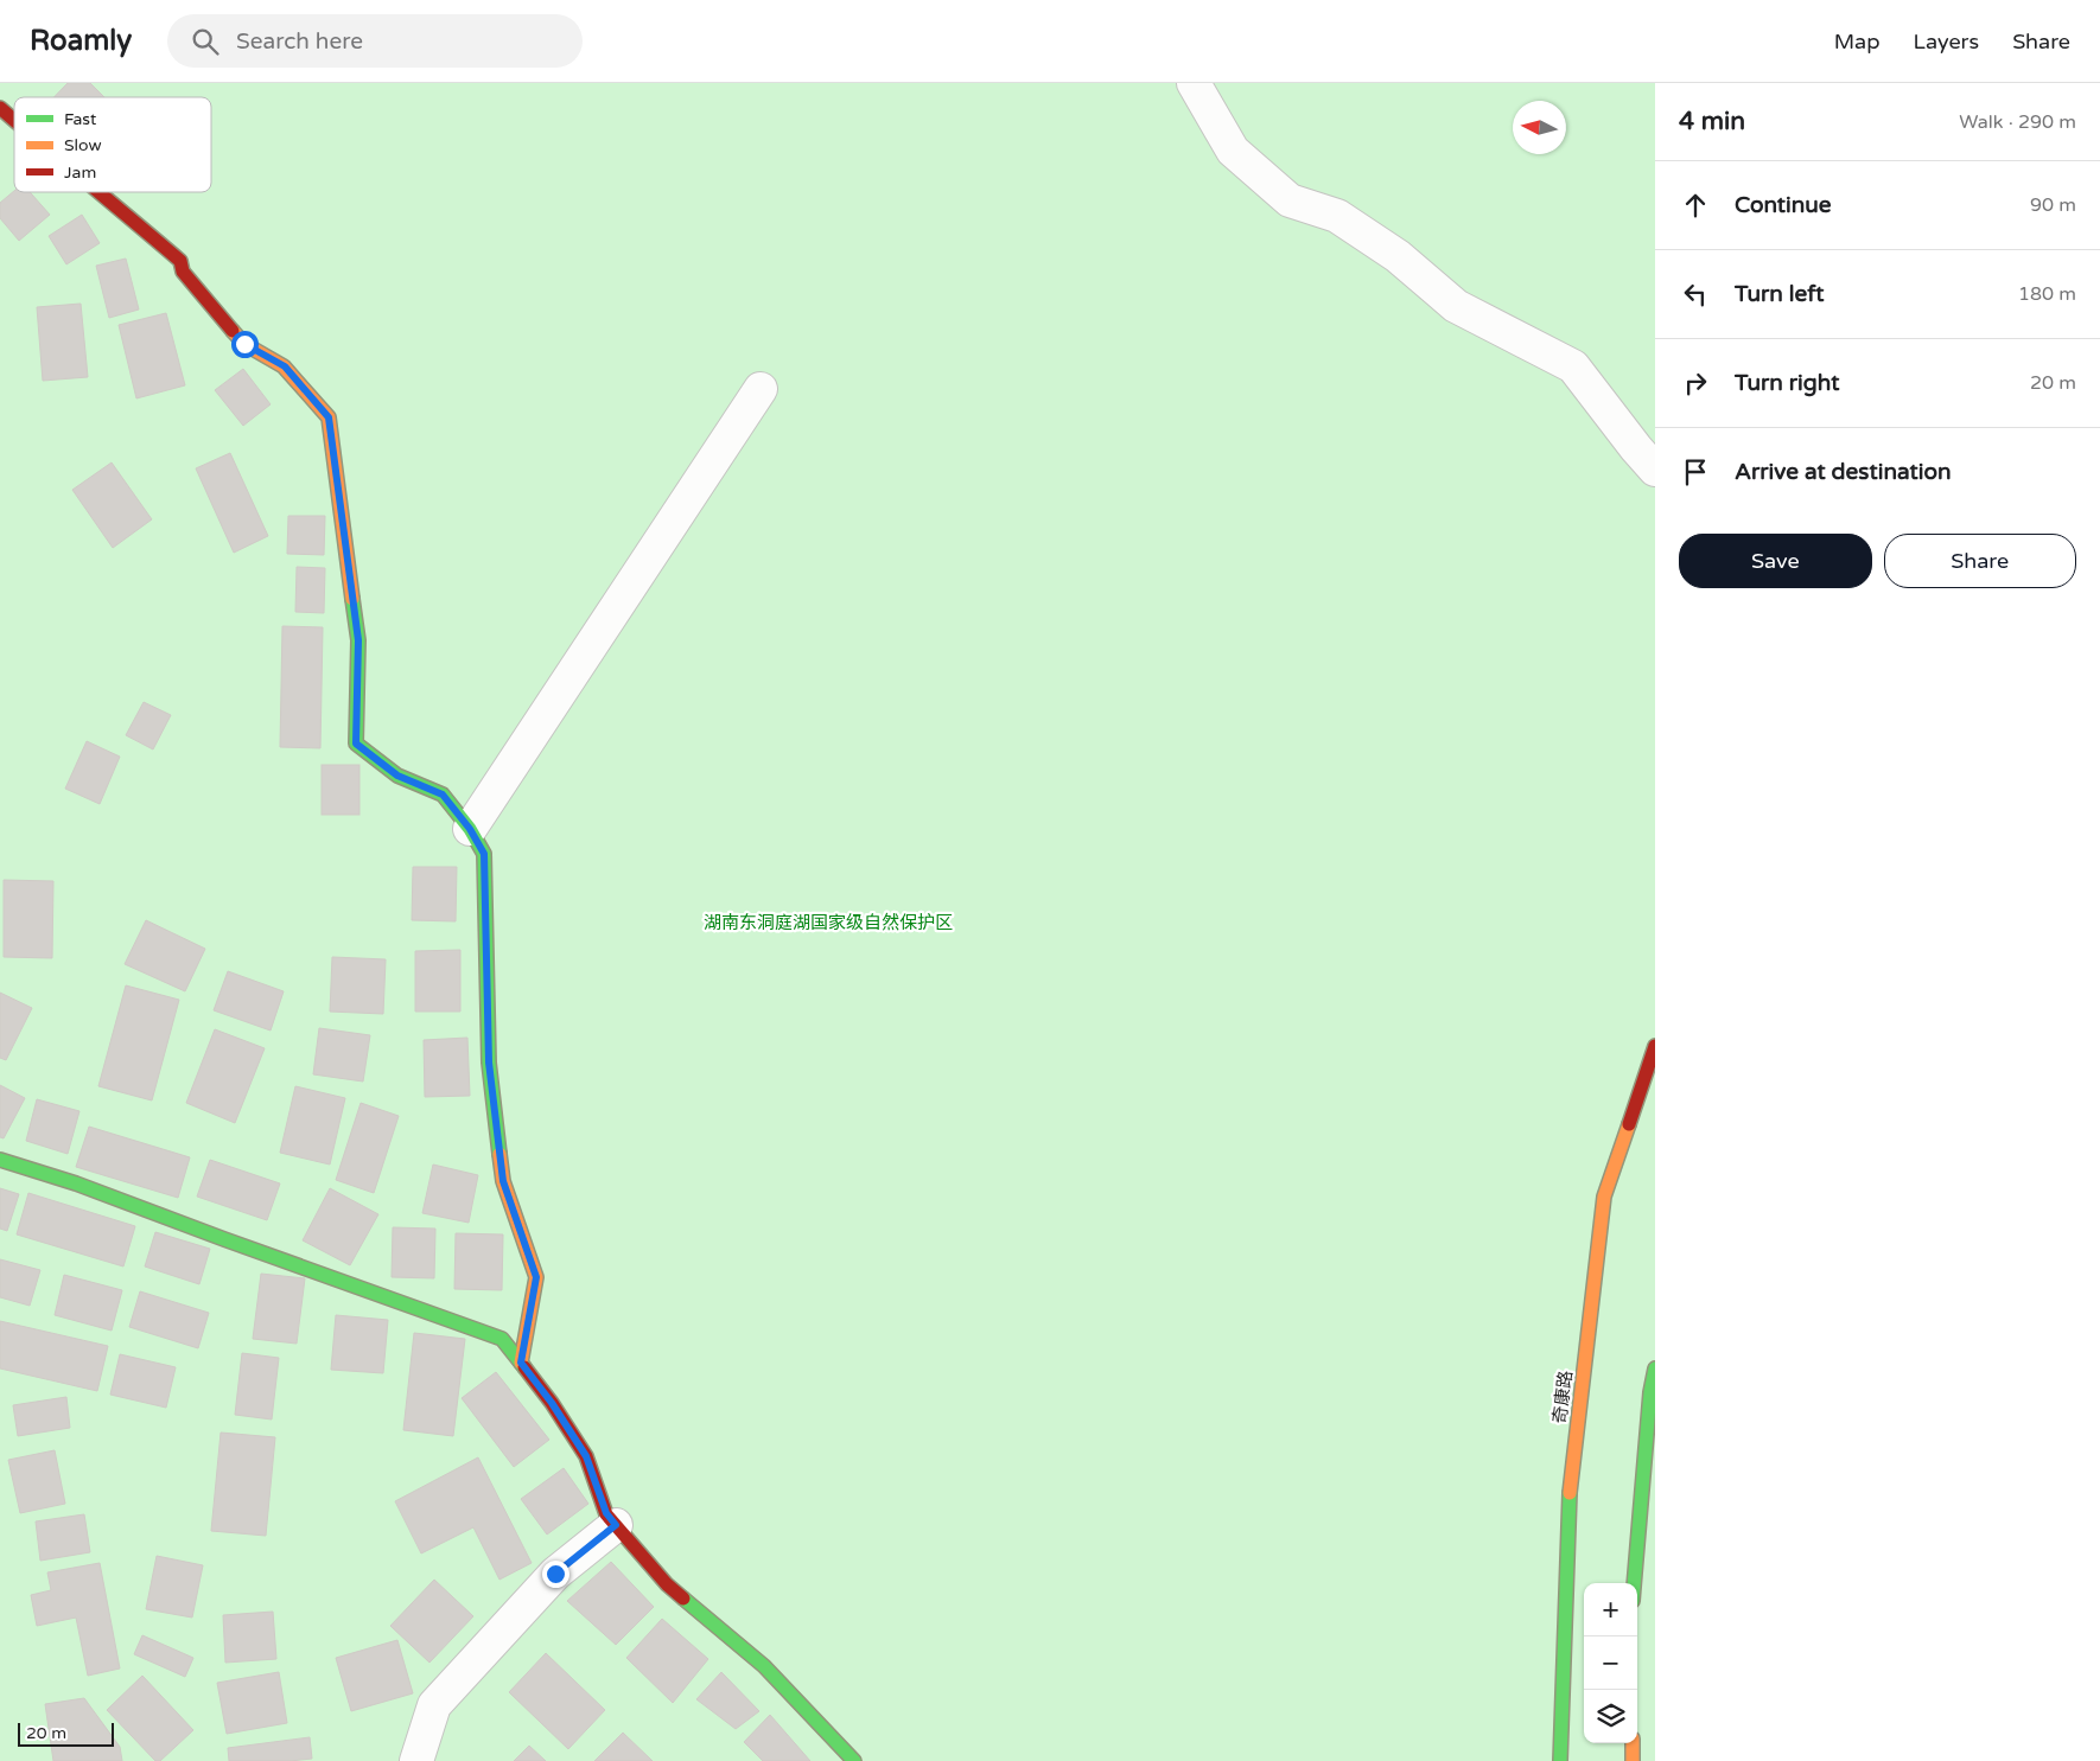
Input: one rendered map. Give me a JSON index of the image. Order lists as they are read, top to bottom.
{
  "streets": {
    "street": ["奇康路"]
  },
  "parks": ["湖南东洞庭湖国家级自然保护区"],
  "legend": ["Fast", "Slow", "Jam"],
  "scale_bar": "20 m",
  "north": "left",
  "page": {
    "header": "Roamly",
    "search": "Search here",
    "nav": ["Map", "Layers", "Share"],
    "heading": ["4 min", "Walk · 290 m"],
    "list": [
      ["Continue", "90 m"],
      ["Turn left", "180 m"],
      ["Turn right", "20 m"],
      "Arrive at destination"
    ],
    "buttons": ["Save", "Share"],
    "map_buttons": ["+", "−"],
    "scale": "20 m"
  }
}
